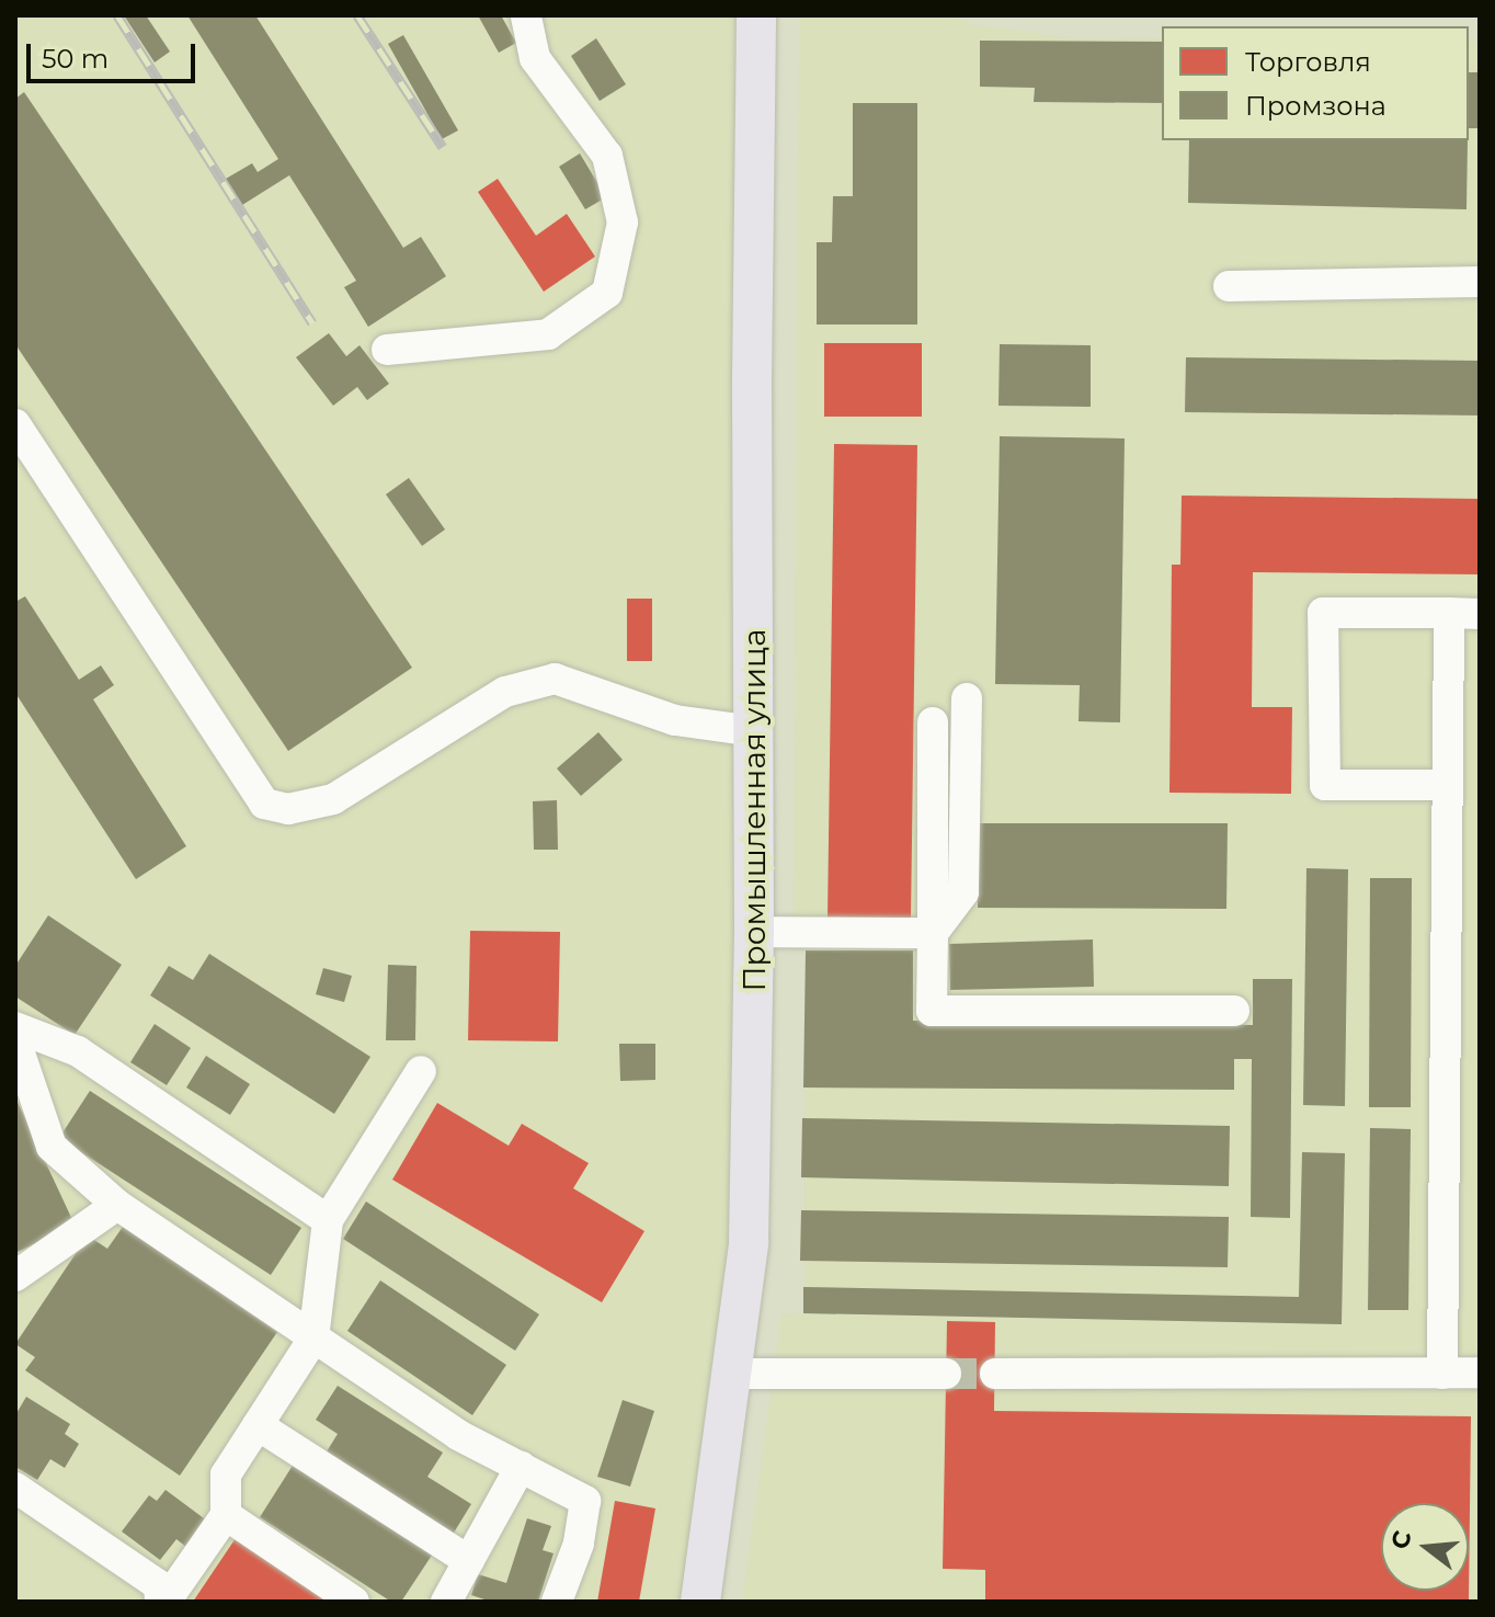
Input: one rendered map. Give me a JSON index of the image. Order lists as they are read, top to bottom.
{
  "streets": {
    "main road": ["Промышленная улица"]
  },
  "legend": ["Торговля", "Промзона"],
  "scale_bar": "50 m",
  "north": "left"
}
